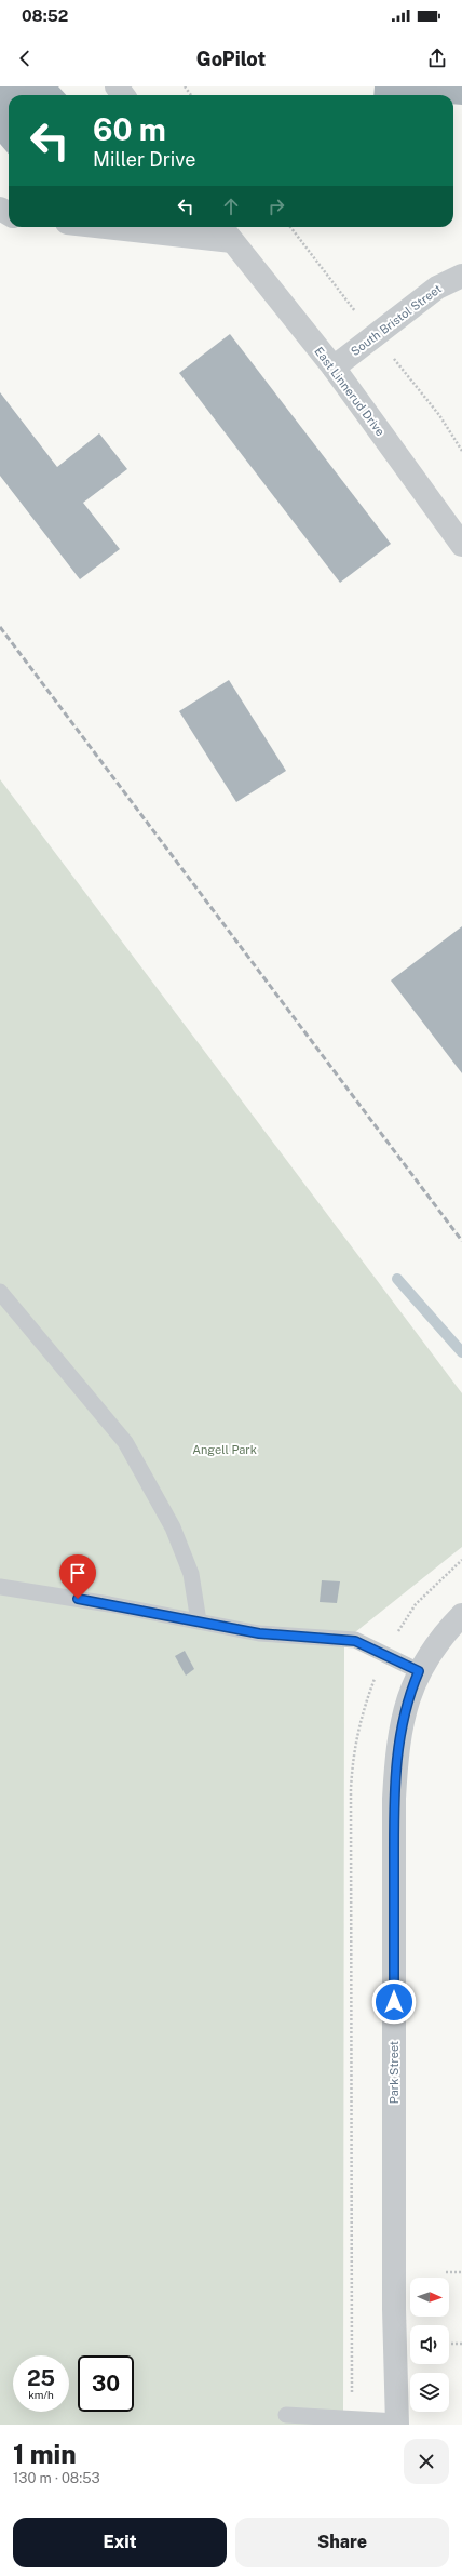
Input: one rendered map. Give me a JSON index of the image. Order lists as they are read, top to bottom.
{
  "streets": {
    "street": ["South Bristol Street", "East Linnerud Drive", "Park Street"]
  },
  "crossings": [
    ["South Bristol Street", "East Linnerud Drive"]
  ],
  "parks": ["Angell Park"],
  "north": "right",
  "page": {
    "status": "08:52",
    "header": "GoPilot",
    "turn": ["60 m", "Miller Drive"],
    "speed": "25 km/h",
    "limit": "30",
    "heading": ["1 min", "130 m · 08:53"],
    "buttons": ["Exit", "Share"]
  }
}
